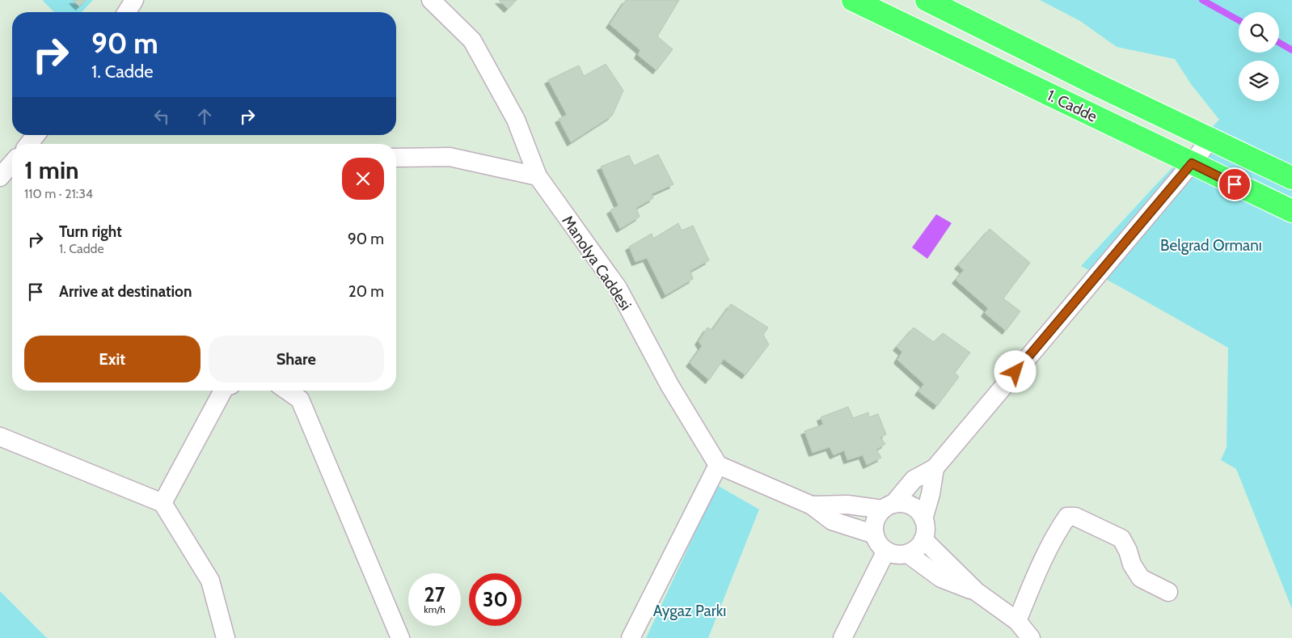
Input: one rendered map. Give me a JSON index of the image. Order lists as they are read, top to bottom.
{
  "streets": {
    "main road": ["1. Cadde"],
    "street": ["Manolya Caddesi"]
  },
  "parks": ["Belgrad Ormanı", "Aygaz Parkı"],
  "page": {
    "turn": ["90 m", "1. Cadde"],
    "heading": ["1 min", "110 m · 21:34"],
    "list": [
      {
        "name": "Turn right",
        "note": "1. Cadde",
        "value": "90 m"
      },
      {
        "name": "Arrive at destination",
        "value": "20 m"
      }
    ],
    "buttons": ["Exit", "Share"],
    "speed": "27 km/h",
    "limit": "30"
  }
}
